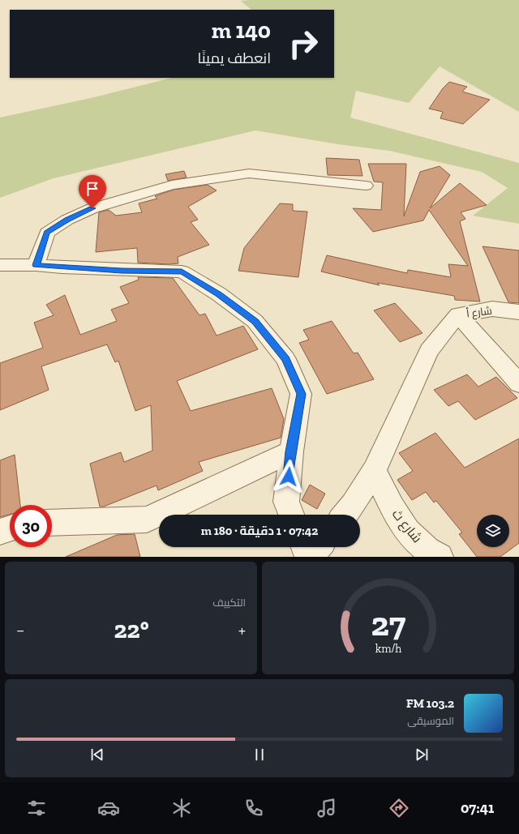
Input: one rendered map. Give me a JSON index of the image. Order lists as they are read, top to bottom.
{
  "streets": {
    "street": ["شارع أ", "شارع ث"]
  },
  "page": {
    "turn": ["140 m", "انعطف يمينًا"],
    "limit": "30",
    "trip": "07:42 · 1 دقيقة · 180 m",
    "tile": "التكييف",
    "heat": ["−", "22°", "+"],
    "song": ["103.2 FM", "الموسيقى"],
    "tabs": "07:41",
    "gauge": ["27", "km/h"]
  }
}
